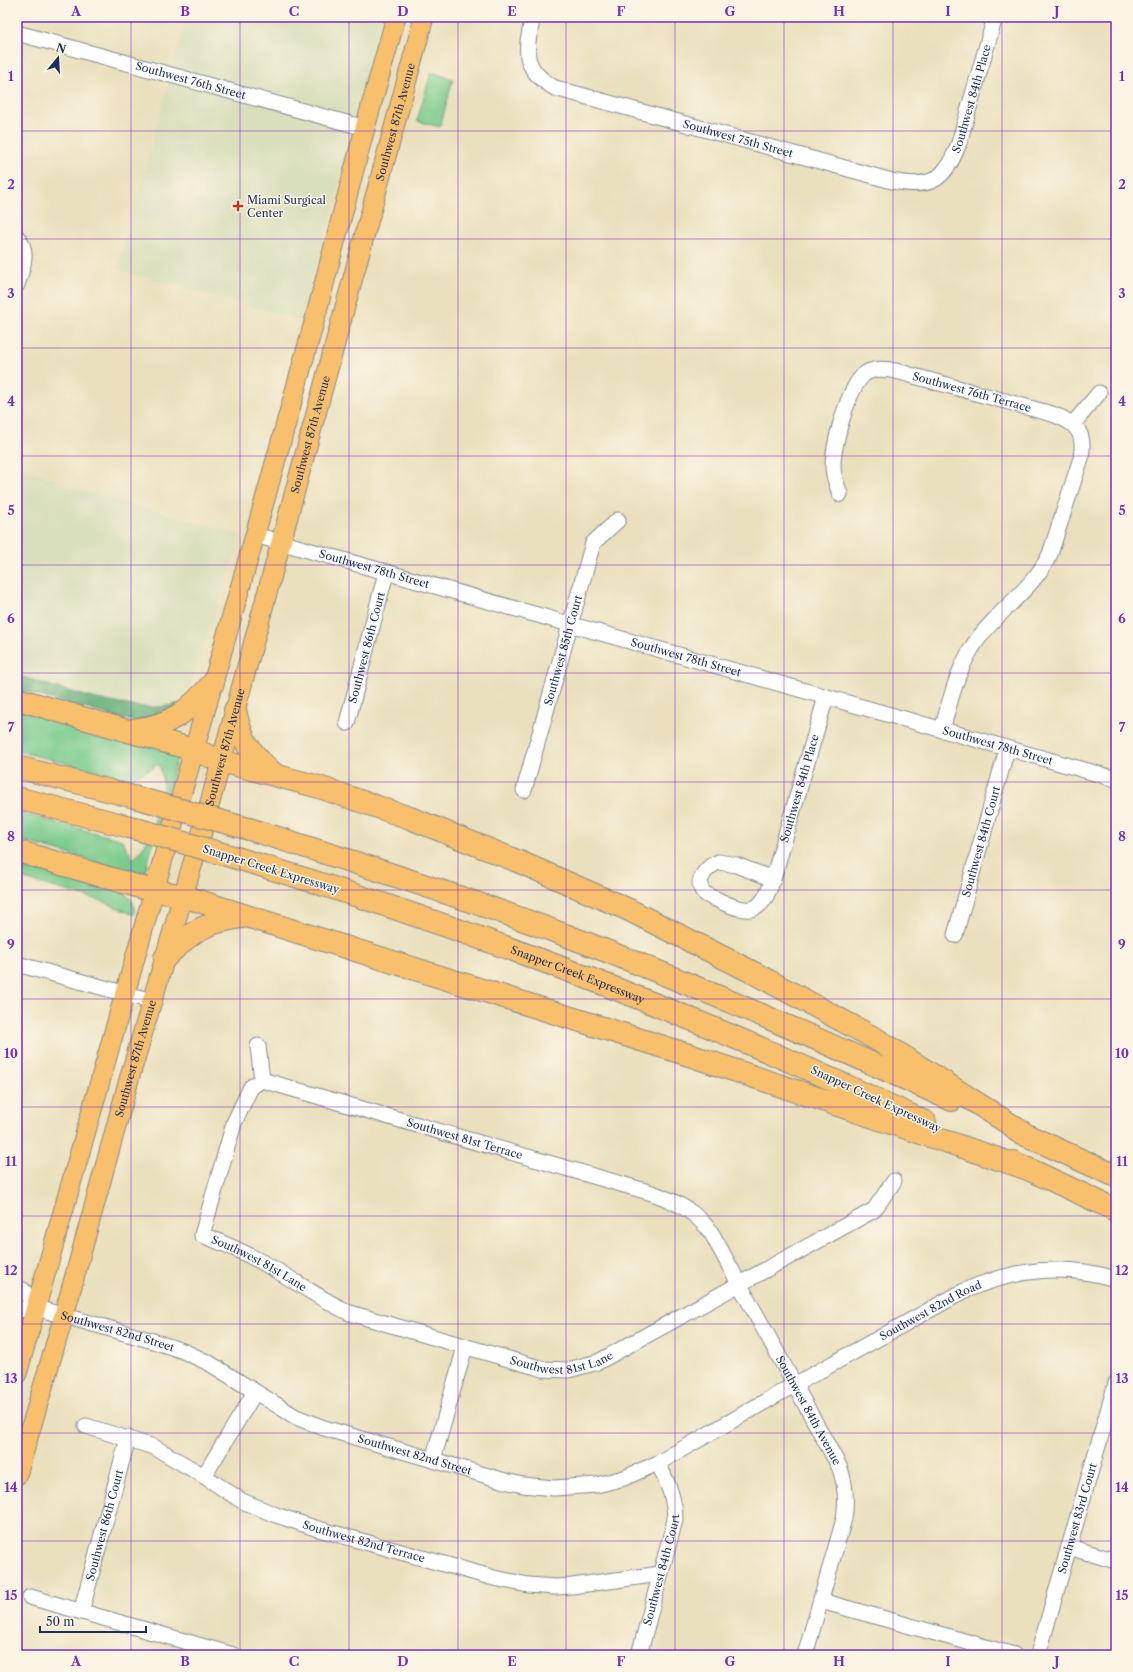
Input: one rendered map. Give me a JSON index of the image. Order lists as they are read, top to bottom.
{
  "streets": {
    "highway": ["Snapper Creek Expressway"],
    "main road": ["Southwest 87th Avenue"],
    "street": [
      "Southwest 76th Street",
      "Southwest 84th Place",
      "Southwest 75th Street",
      "Southwest 76th Terrace",
      "Southwest 78th Street",
      "Southwest 86th Court",
      "Southwest 85th Court",
      "Southwest 84th Court",
      "Southwest 81st Terrace",
      "Southwest 81st Lane",
      "Southwest 82nd Road",
      "Southwest 82nd Street",
      "Southwest 84th Avenue",
      "Southwest 83rd Court",
      "Southwest 82nd Terrace"
    ]
  },
  "crossings": [
    ["Southwest 84th Place", "Southwest 75th Street"],
    ["Southwest 84th Place", "Southwest 78th Street"],
    ["Southwest 87th Avenue", "Southwest 78th Street"],
    ["Southwest 87th Avenue", "Southwest 82nd Street"],
    ["Southwest 78th Street", "Southwest 86th Court"],
    ["Southwest 78th Street", "Southwest 85th Court"],
    ["Southwest 78th Street", "Southwest 84th Court"],
    ["Southwest 86th Court", "Southwest 82nd Terrace"],
    ["Southwest 84th Court", "Southwest 82nd Street"],
    ["Southwest 84th Court", "Southwest 82nd Terrace"],
    ["Southwest 81st Terrace", "Southwest 81st Lane"],
    ["Southwest 81st Terrace", "Southwest 84th Avenue"],
    ["Southwest 81st Lane", "Southwest 84th Avenue"],
    ["Southwest 82nd Road", "Southwest 82nd Street"],
    ["Southwest 82nd Road", "Southwest 84th Avenue"],
    ["Southwest 82nd Street", "Southwest 84th Avenue"]
  ],
  "places": {
    "health": ["Miami Surgical Center"]
  },
  "scale_bar": "50 m",
  "north": "top",
  "grid": {
    "columns": [
      "A",
      "B",
      "C",
      "D",
      "E",
      "F",
      "G",
      "H",
      "I",
      "J"
    ],
    "rows": [
      "1",
      "2",
      "3",
      "4",
      "5",
      "6",
      "7",
      "8",
      "9",
      "10",
      "11",
      "12",
      "13",
      "14",
      "15"
    ]
  }
}
